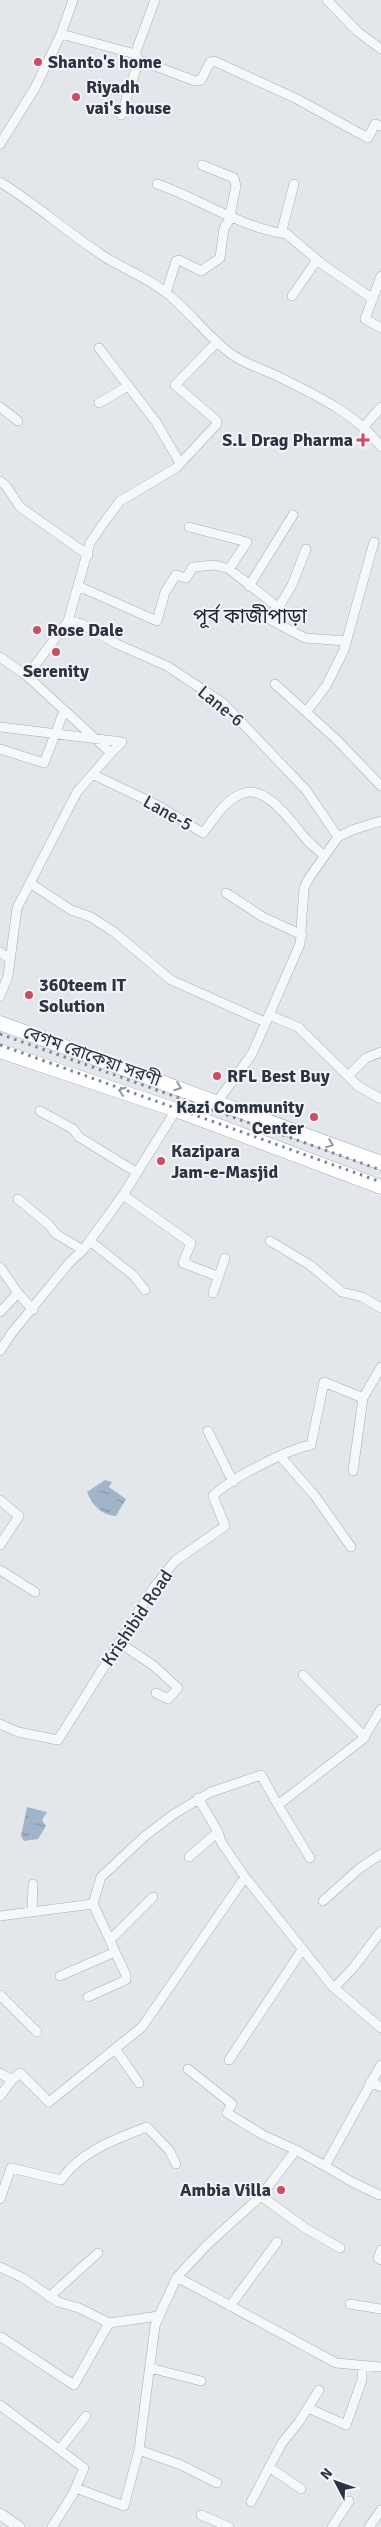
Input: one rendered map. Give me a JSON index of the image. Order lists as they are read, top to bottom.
{
  "streets": {
    "main road": ["বেগম রোকেয়া সরণী"],
    "street": ["Lane-6", "Lane-5", "Krishibid Road"]
  },
  "districts": ["পূর্ব কাজীপাড়া"],
  "places": {
    "other": [
      "Shanto's home",
      "Riyadh vai's house",
      "Rose Dale",
      "Serenity",
      "360teem IT Solution",
      "RFL Best Buy",
      "Kazi Community Center",
      "Kazipara Jam-e-Masjid",
      "Ambia Villa"
    ],
    "health": ["S.L Drag Pharma"]
  },
  "north": "top left"
}
